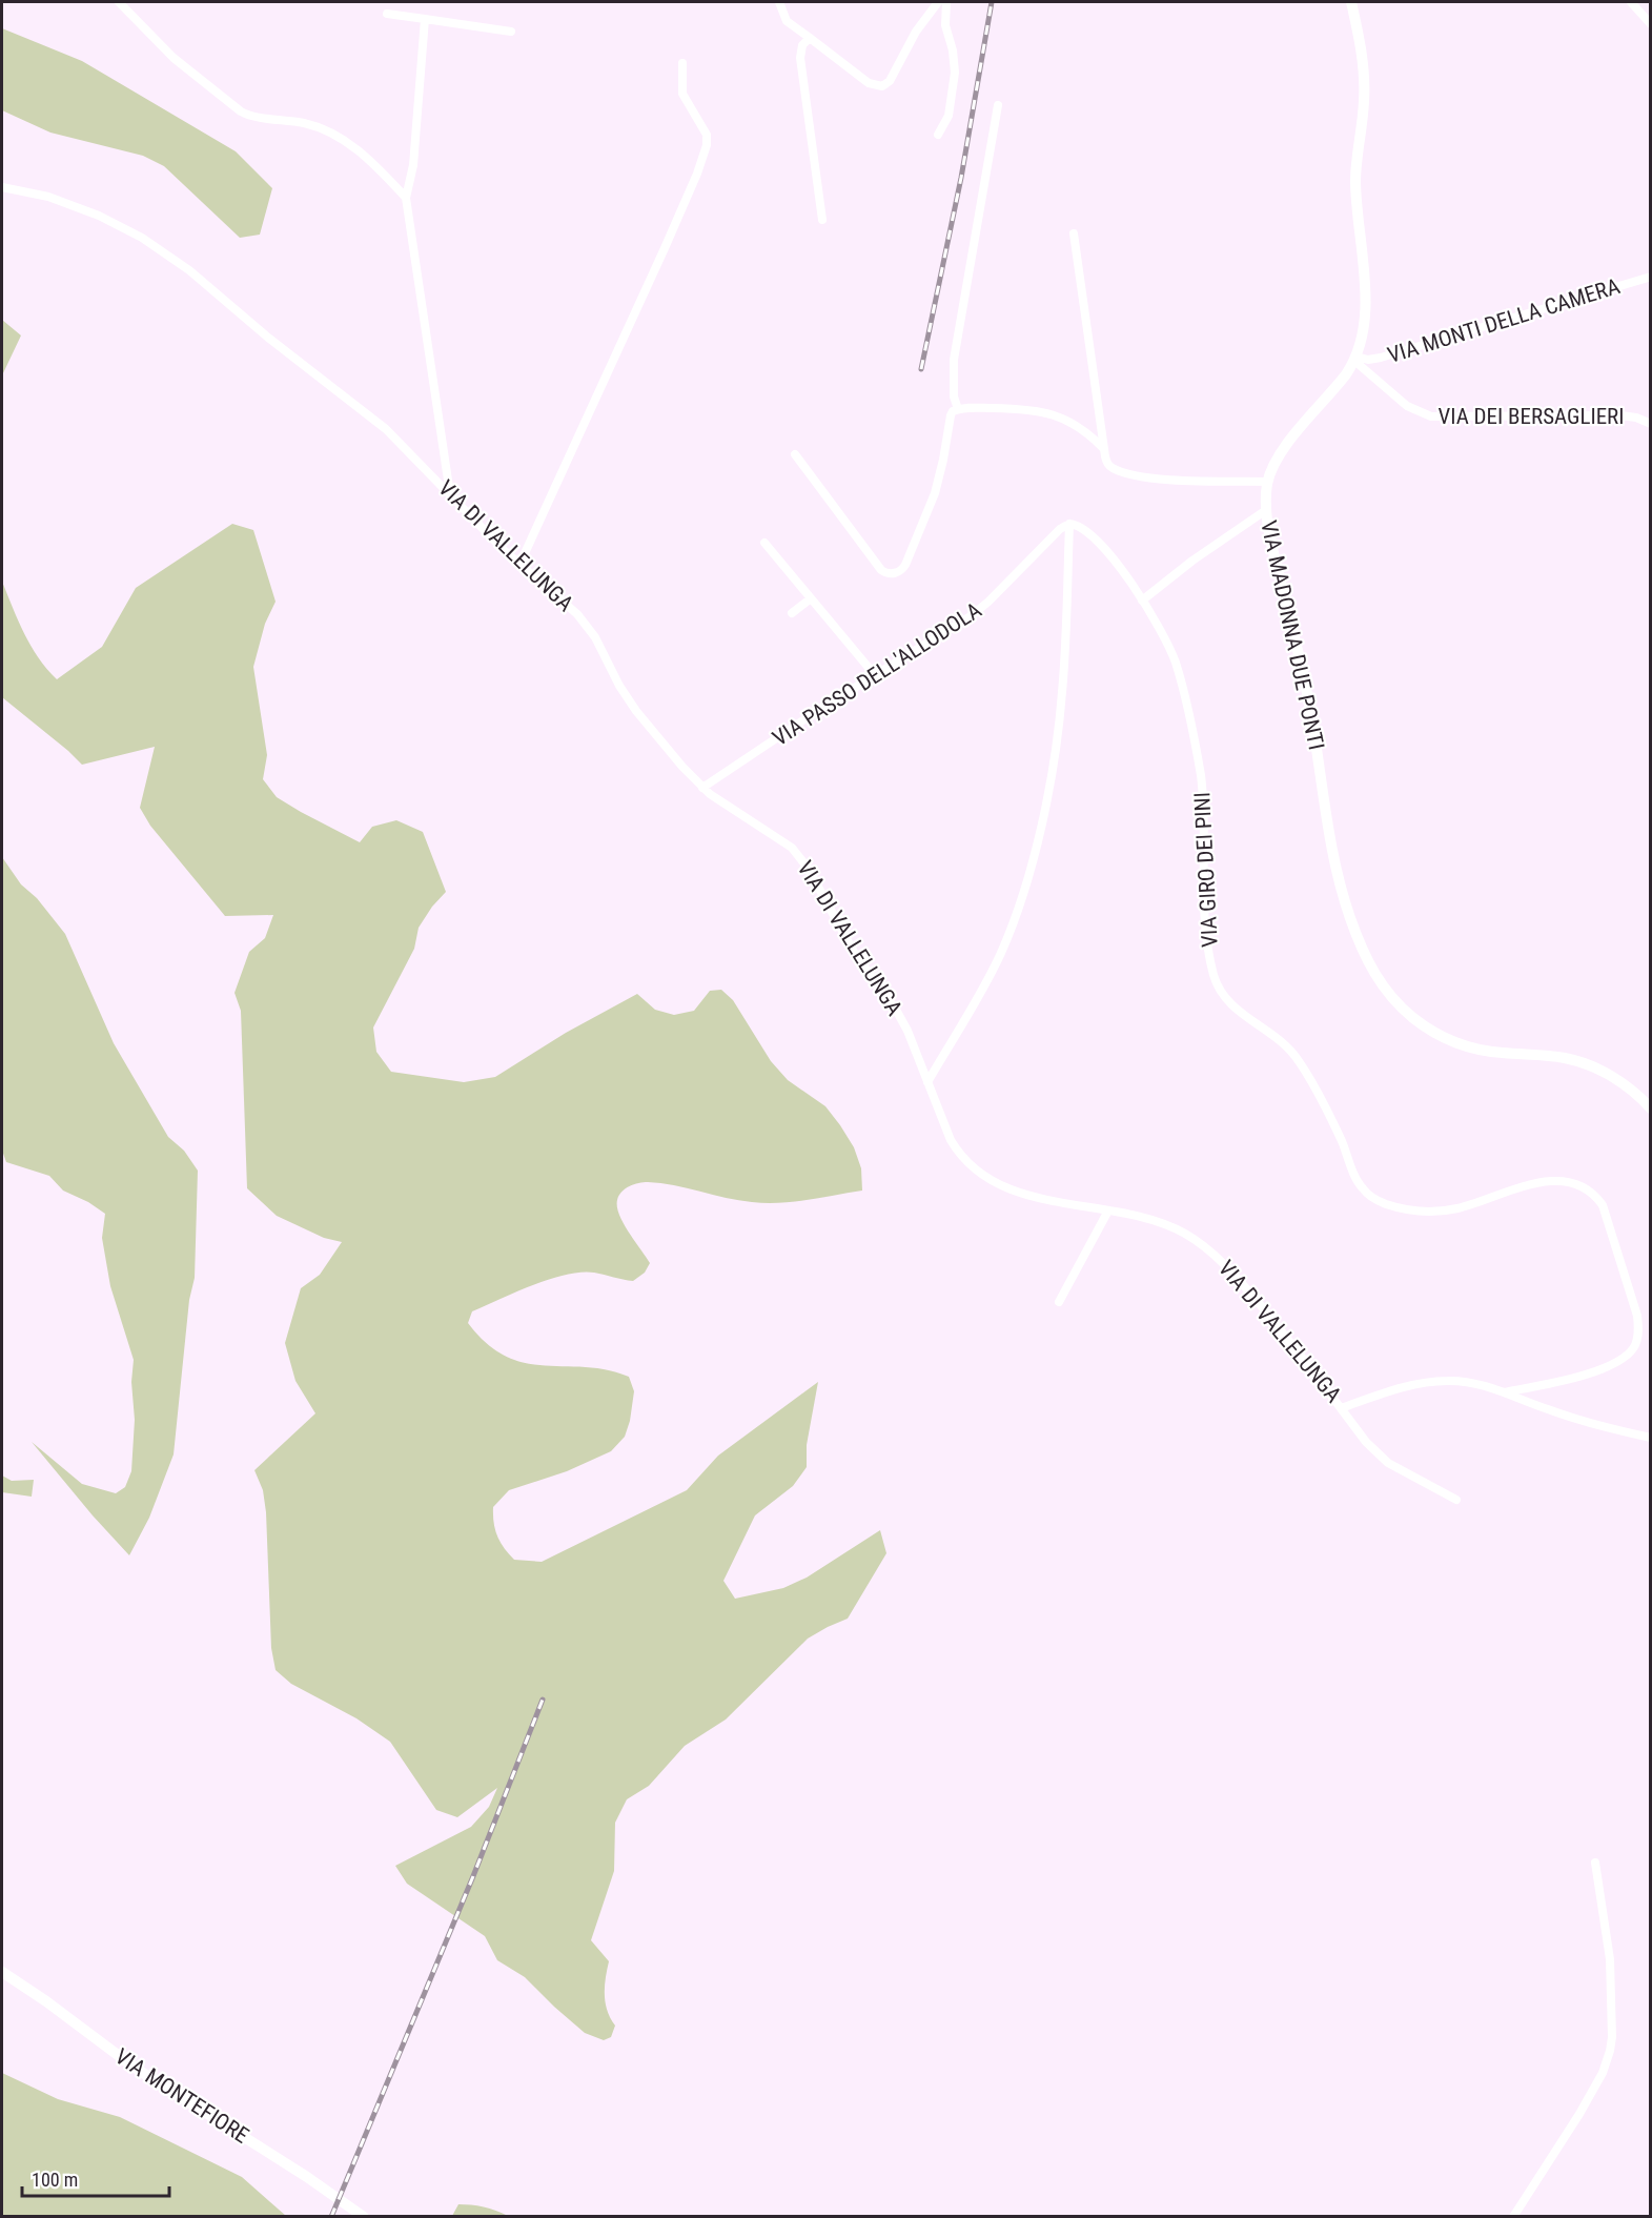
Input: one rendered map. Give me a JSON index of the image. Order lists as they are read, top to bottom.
{
  "streets": {
    "main road": ["VIA MADONNA DUE PONTI", "VIA MONTEFIORE"],
    "street": [
      "VIA MONTI DELLA CAMERA",
      "VIA DEI BERSAGLIERI",
      "VIA DI VALLELUNGA",
      "VIA PASSO DELL'ALLODOLA",
      "VIA GIRO DEI PINI"
    ]
  },
  "crossings": [
    ["VIA MONTI DELLA CAMERA", "VIA DEI BERSAGLIERI"],
    ["VIA MONTI DELLA CAMERA", "VIA MADONNA DUE PONTI"],
    ["VIA DEI BERSAGLIERI", "VIA MADONNA DUE PONTI"],
    ["VIA DI VALLELUNGA", "VIA PASSO DELL'ALLODOLA"],
    ["VIA DI VALLELUNGA", "VIA GIRO DEI PINI"],
    ["VIA PASSO DELL'ALLODOLA", "VIA GIRO DEI PINI"]
  ],
  "scale_bar": "100 m"
}
